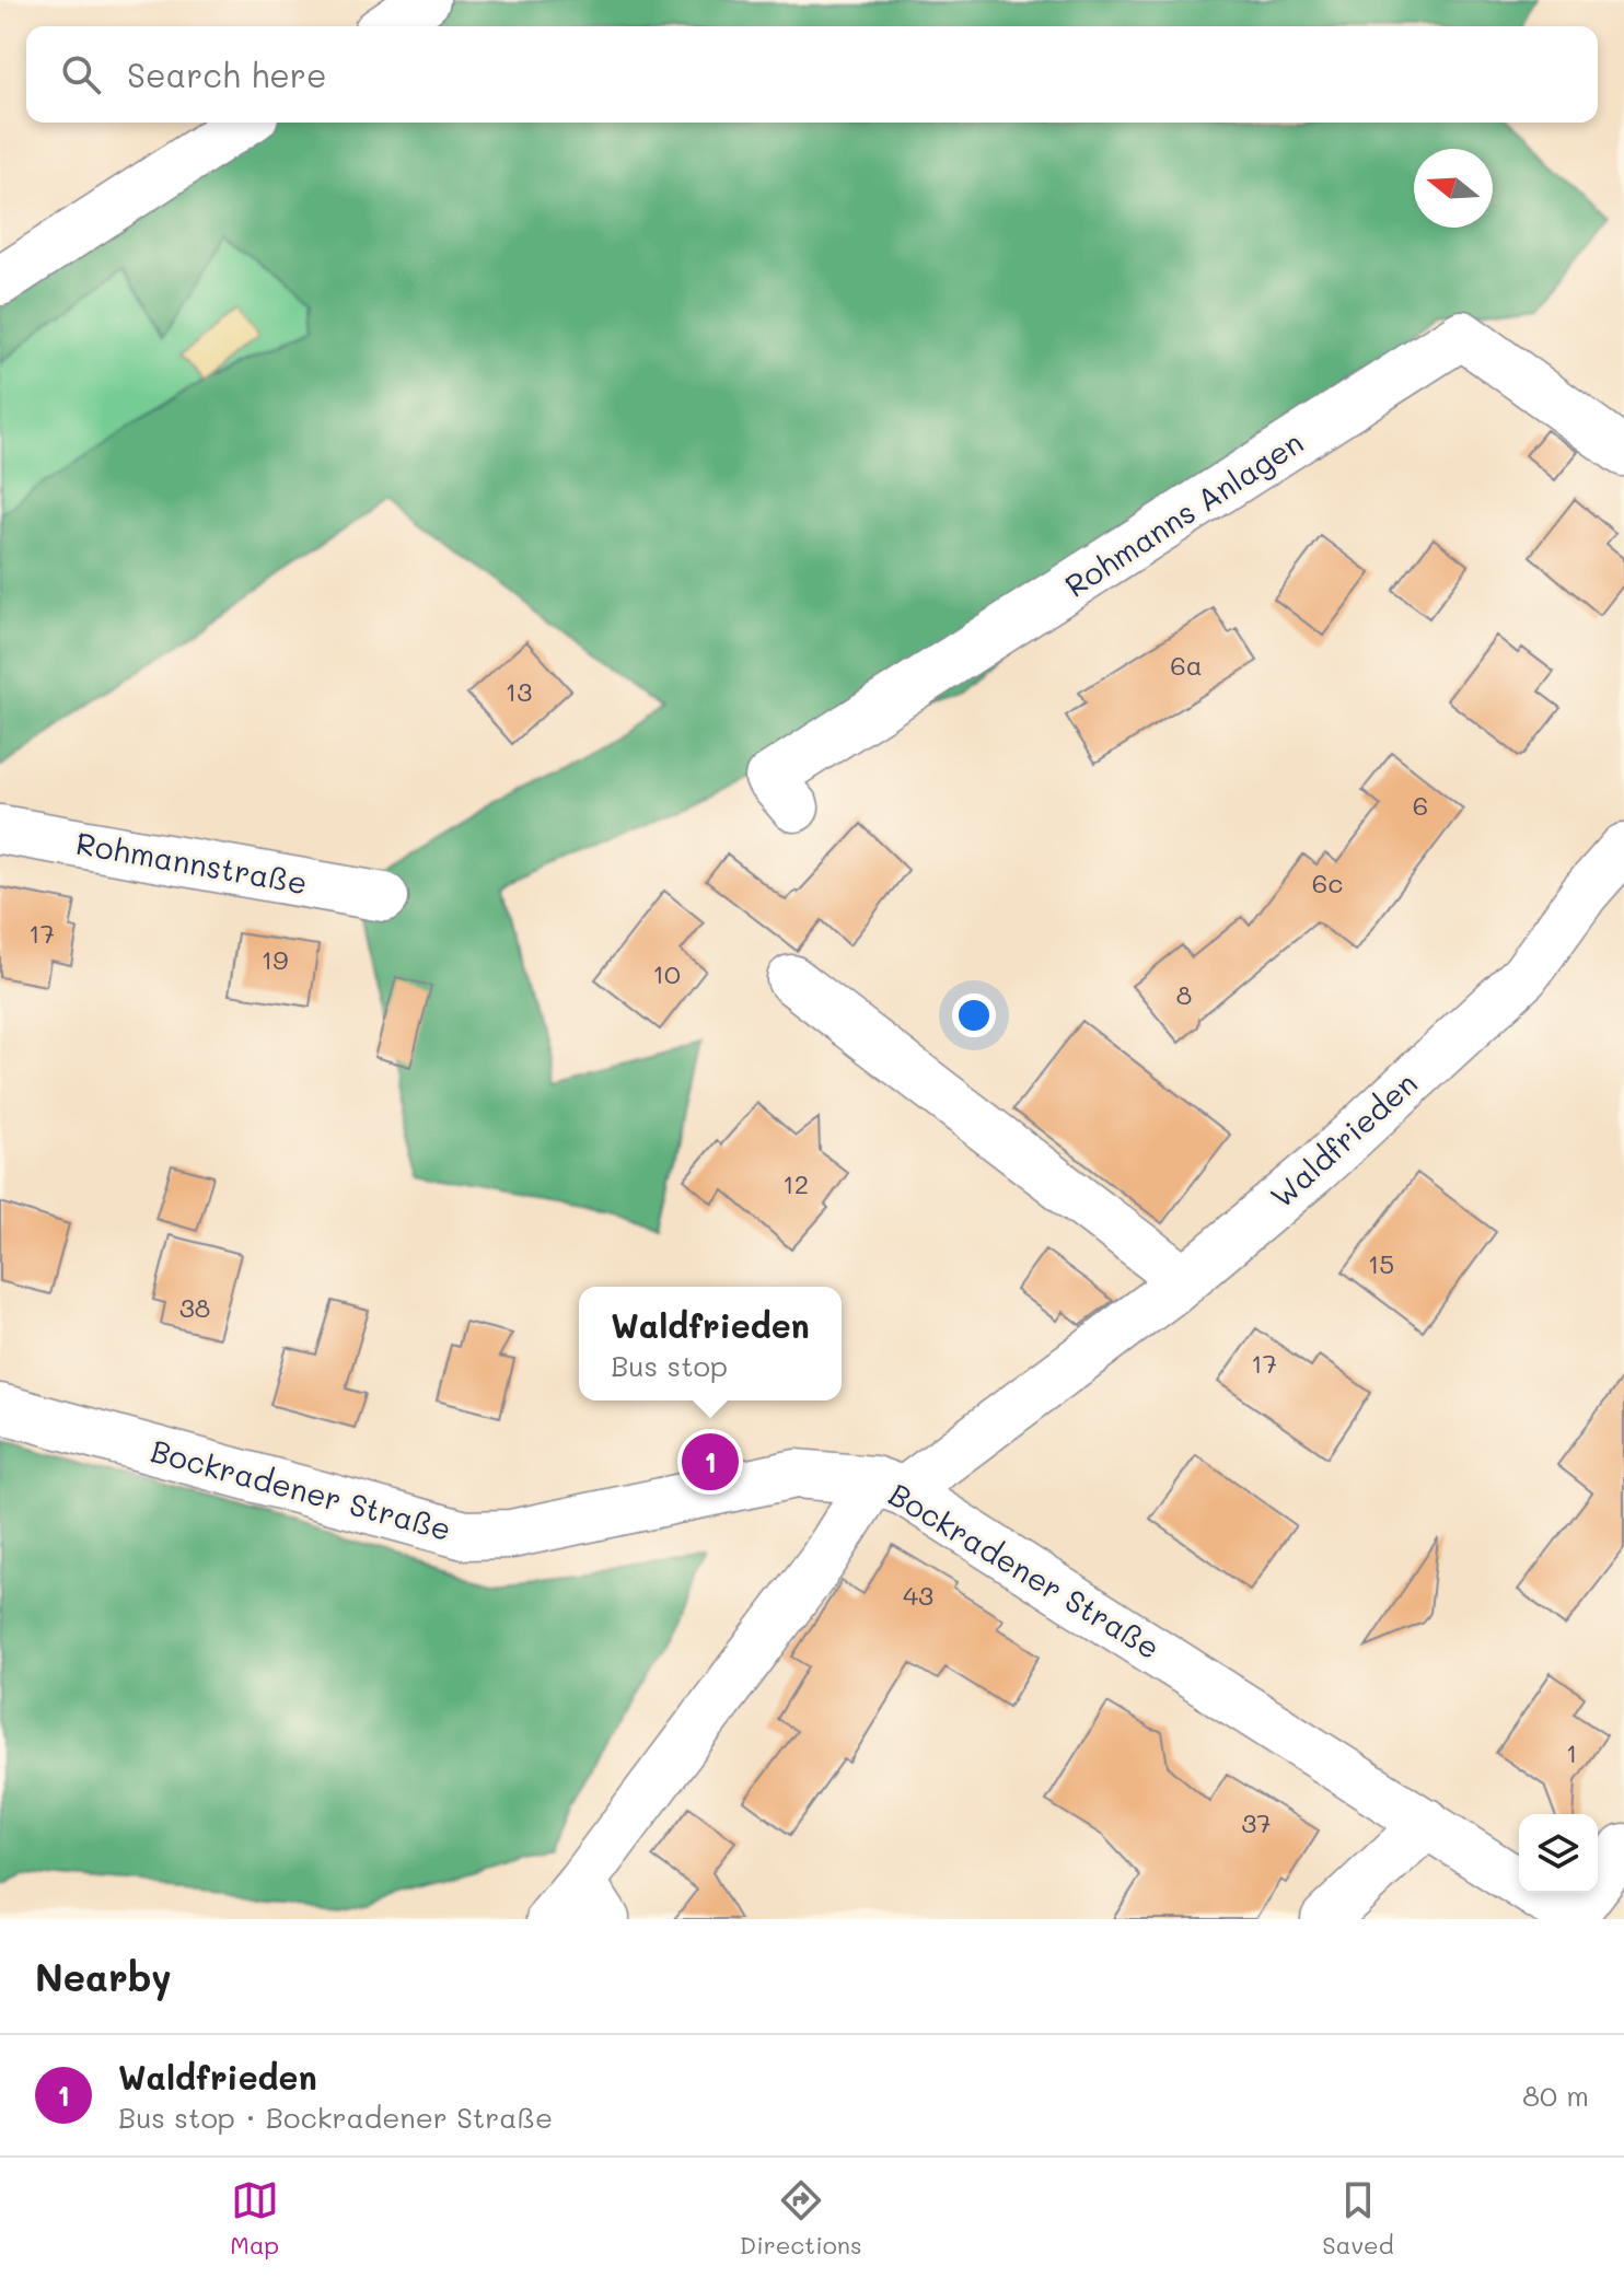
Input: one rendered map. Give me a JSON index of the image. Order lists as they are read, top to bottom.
{
  "streets": {
    "street": [
      "Rohmanns Anlagen",
      "Rohmannstraße",
      "Waldfrieden",
      "Bockradener Straße"
    ]
  },
  "crossings": [
    ["Waldfrieden", "Bockradener Straße"]
  ],
  "house_numbers": [
    "6a",
    "13",
    "6",
    "6c",
    "17",
    "19",
    "10",
    "8",
    "12",
    "15",
    "38",
    "17",
    "43",
    "1",
    "37"
  ],
  "north": "left",
  "page": {
    "search": "Search here",
    "popup": ["Waldfrieden", "Bus stop"],
    "pins": "1",
    "heading": "Nearby",
    "list": [
      {
        "mark": "1",
        "name": "Waldfrieden",
        "note": "Bus stop · Bockradener Straße",
        "value": "80 m"
      }
    ],
    "nav": ["Map", "Directions", "Saved"]
  }
}
